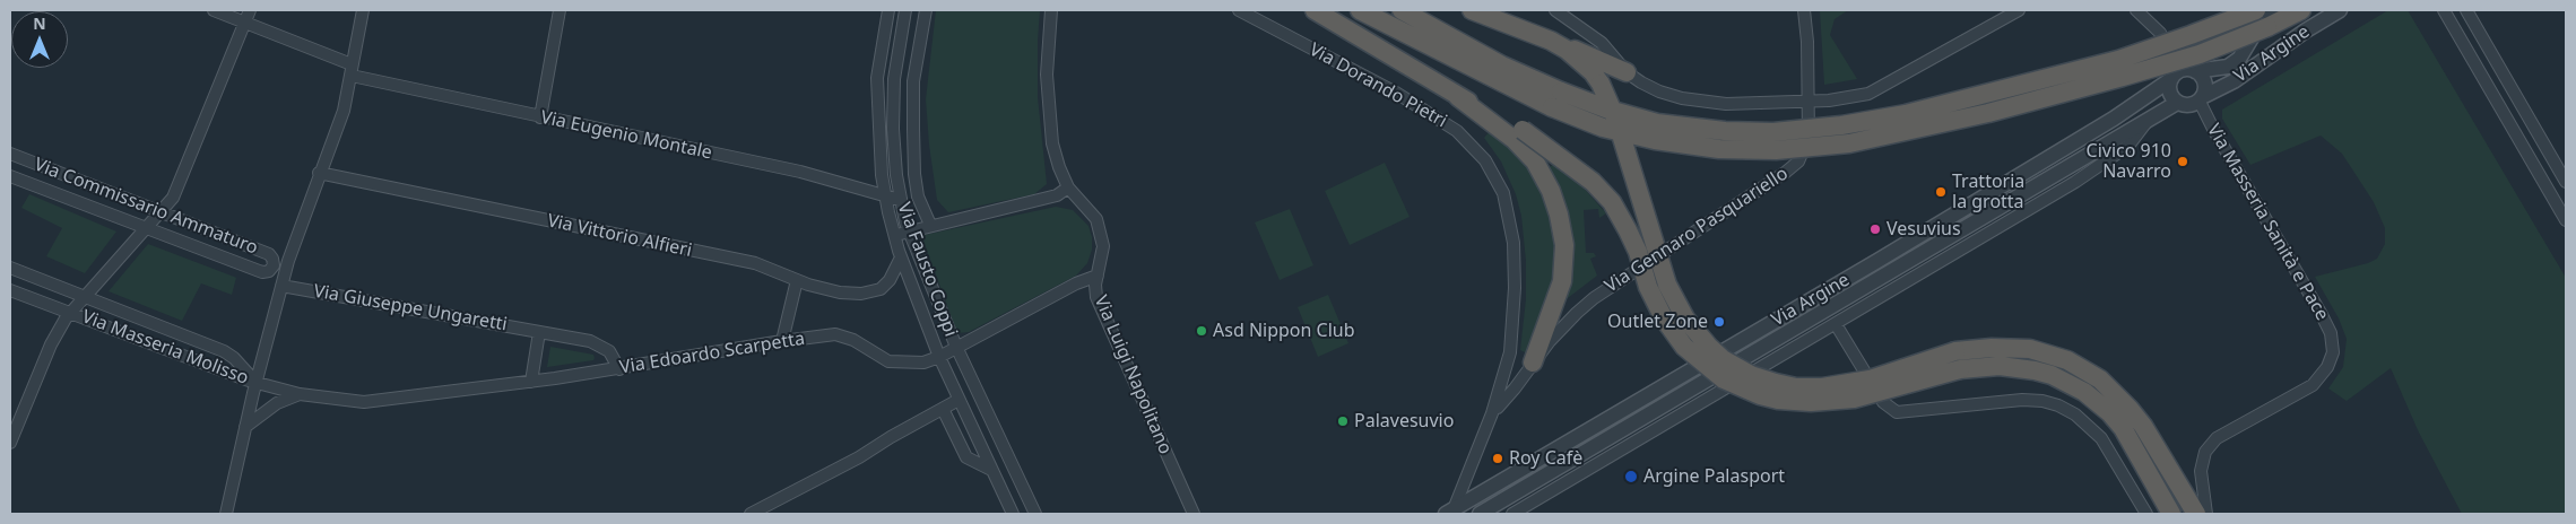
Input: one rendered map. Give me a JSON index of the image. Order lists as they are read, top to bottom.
{
  "streets": {
    "street": [
      "Via Argine",
      "Via Dorando Pietri",
      "Via Eugenio Montale",
      "Via Commissario Ammaturo",
      "Via Masseria Sanità e Pace",
      "Via Gennaro Pasquariello",
      "Via Vittorio Alfieri",
      "Via Fausto Coppi",
      "Via Giuseppe Ungaretti",
      "Via Masseria Molisso",
      "Via Edoardo Scarpetta",
      "Via Luigi Napolitano"
    ]
  },
  "crossings": [
    ["Via Argine", "Via Dorando Pietri"],
    ["Via Argine", "Via Masseria Sanità e Pace"],
    ["Via Dorando Pietri", "Via Gennaro Pasquariello"],
    ["Via Eugenio Montale", "Via Fausto Coppi"],
    ["Via Vittorio Alfieri", "Via Fausto Coppi"],
    ["Via Fausto Coppi", "Via Edoardo Scarpetta"],
    ["Via Giuseppe Ungaretti", "Via Edoardo Scarpetta"],
    ["Via Masseria Molisso", "Via Edoardo Scarpetta"],
    ["Via Edoardo Scarpetta", "Via Luigi Napolitano"]
  ],
  "places": [
    "Civico 910 Navarro",
    "Trattoria la grotta",
    "Vesuvius",
    "Outlet Zone",
    "Asd Nippon Club",
    "Palavesuvio",
    "Roy Cafè",
    "Argine Palasport"
  ],
  "north": "top"
}
